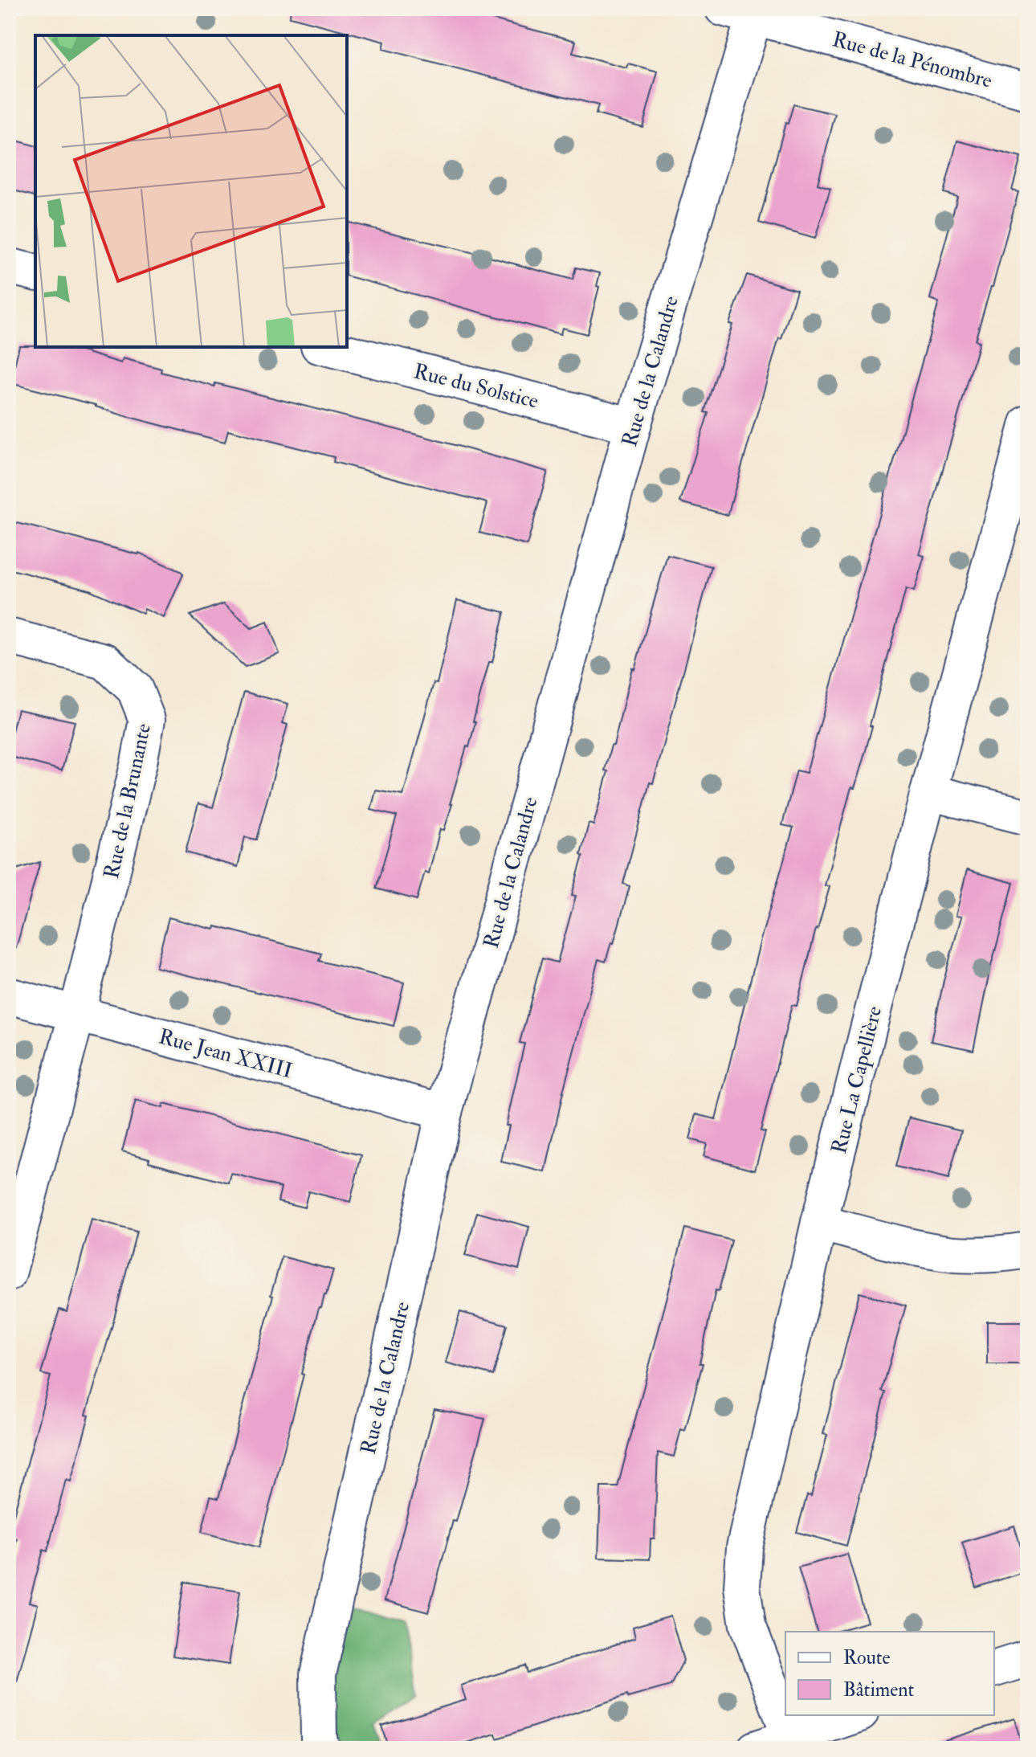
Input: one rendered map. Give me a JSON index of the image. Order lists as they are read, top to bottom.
{
  "streets": {
    "street": [
      "Rue de la Pénombre",
      "Rue de la Calandre",
      "Rue du Solstice",
      "Rue de la Brunante",
      "Rue Jean XXIII",
      "Rue La Capellière"
    ]
  },
  "crossings": [
    ["Rue de la Pénombre", "Rue de la Calandre"],
    ["Rue de la Calandre", "Rue du Solstice"],
    ["Rue de la Calandre", "Rue Jean XXIII"],
    ["Rue de la Brunante", "Rue Jean XXIII"]
  ],
  "legend": ["Route", "Bâtiment"]
}
